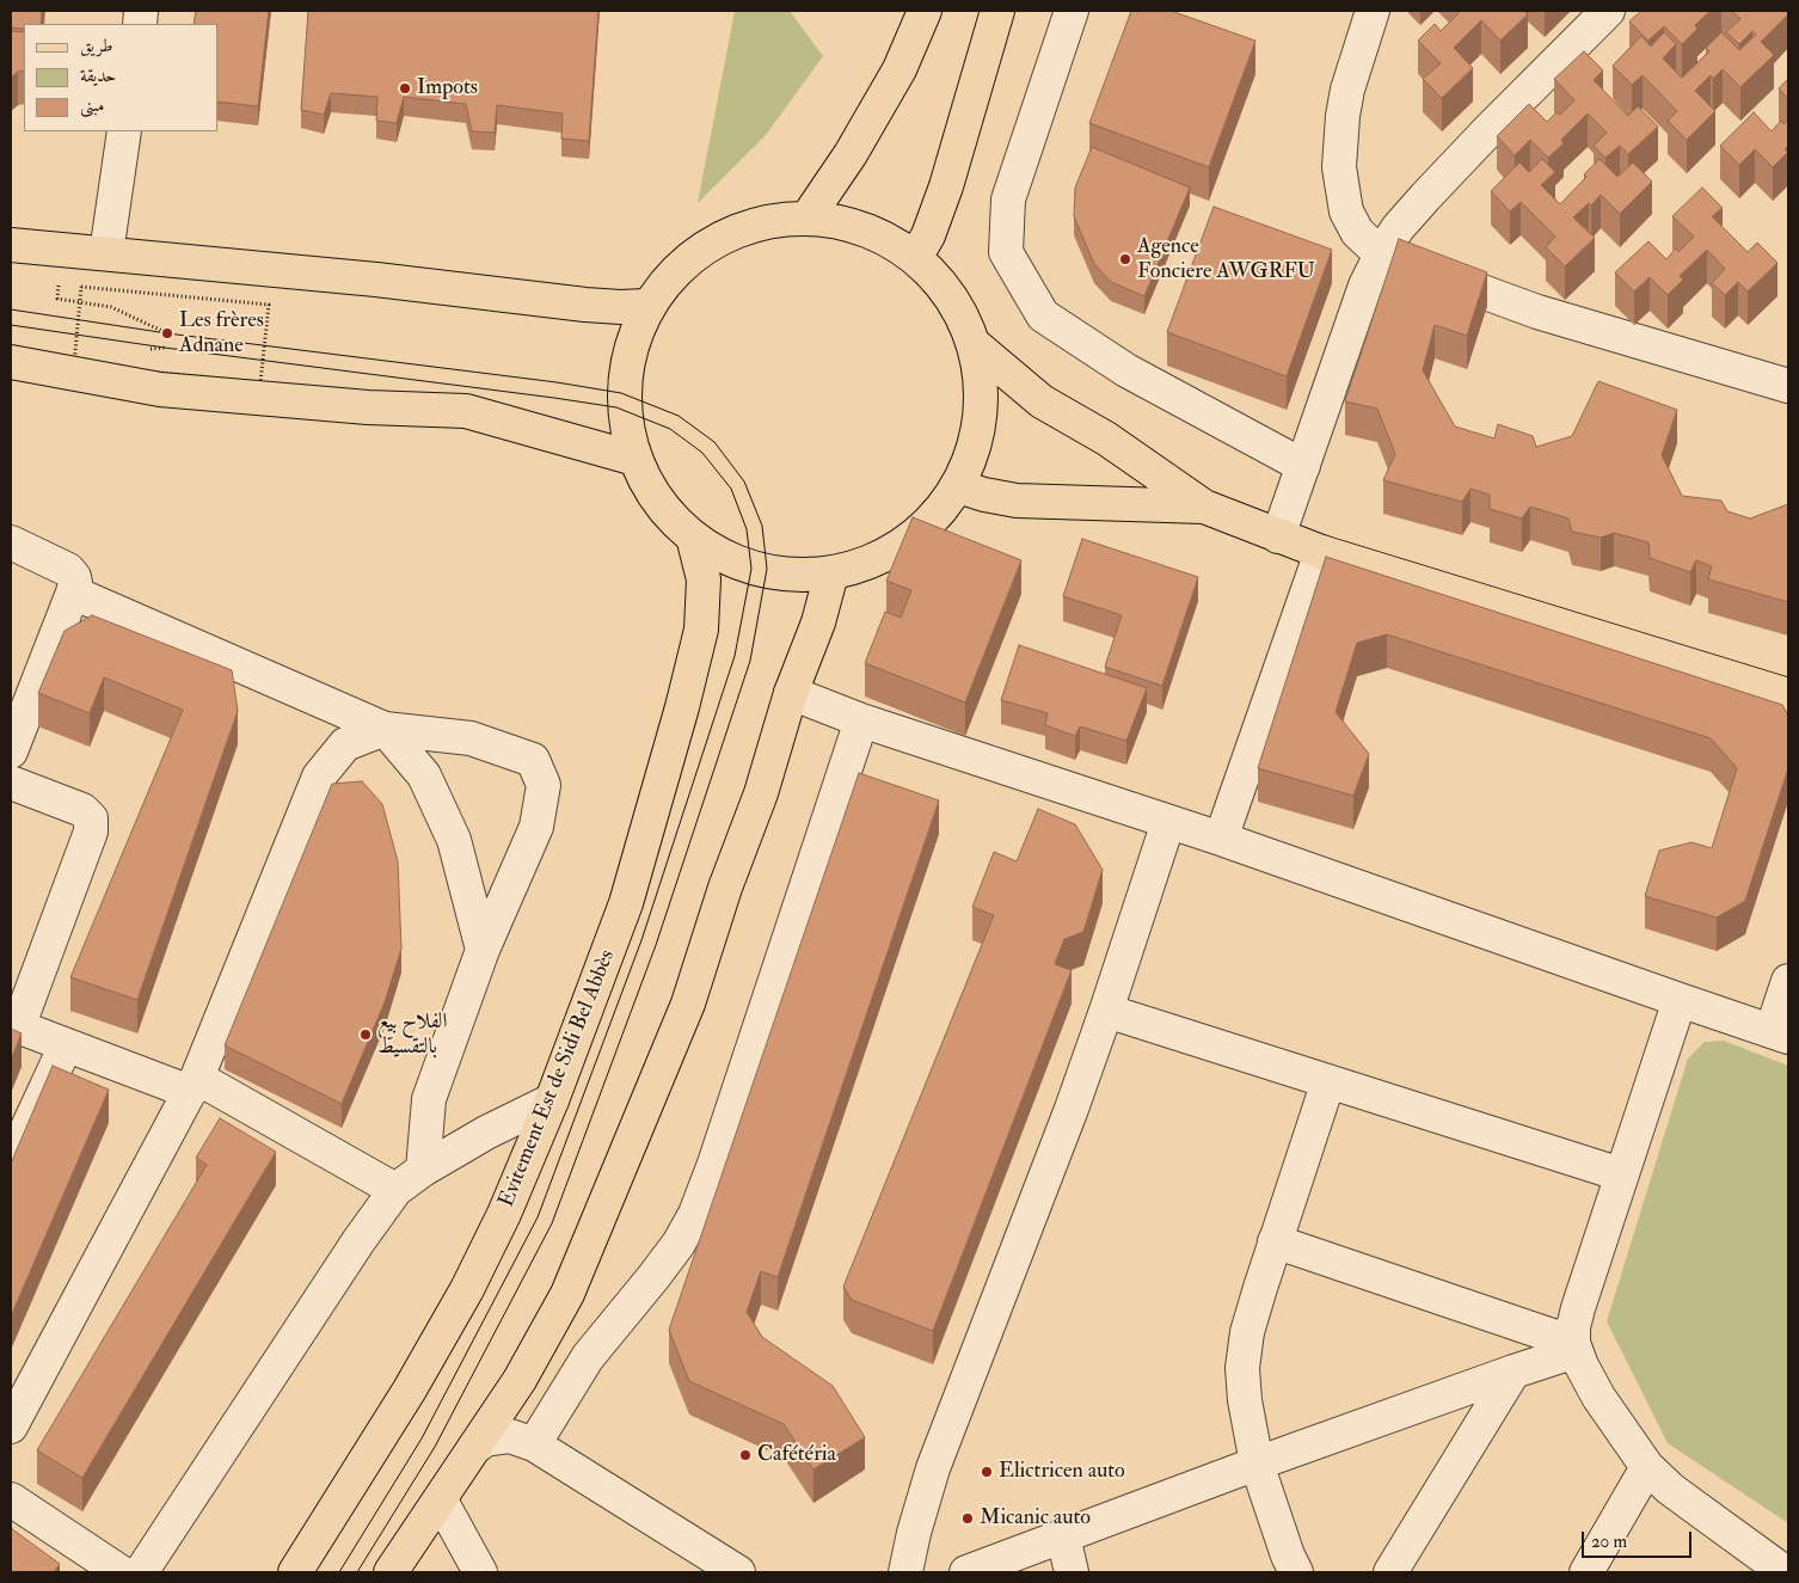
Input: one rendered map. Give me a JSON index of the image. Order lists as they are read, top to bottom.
{
  "streets": {
    "main road": ["Evitement Est de Sidi Bel Abbès"]
  },
  "places": [
    "Impots",
    "Agence Fonciere AWGRFU",
    "Les frères Adnane",
    "الفلاح بيع بالتقسيط",
    "Cafétéria",
    "Elictricen auto",
    "Micanic auto"
  ],
  "legend": ["طريق", "حديقة", "مبنى"],
  "scale_bar": "20 m"
}
